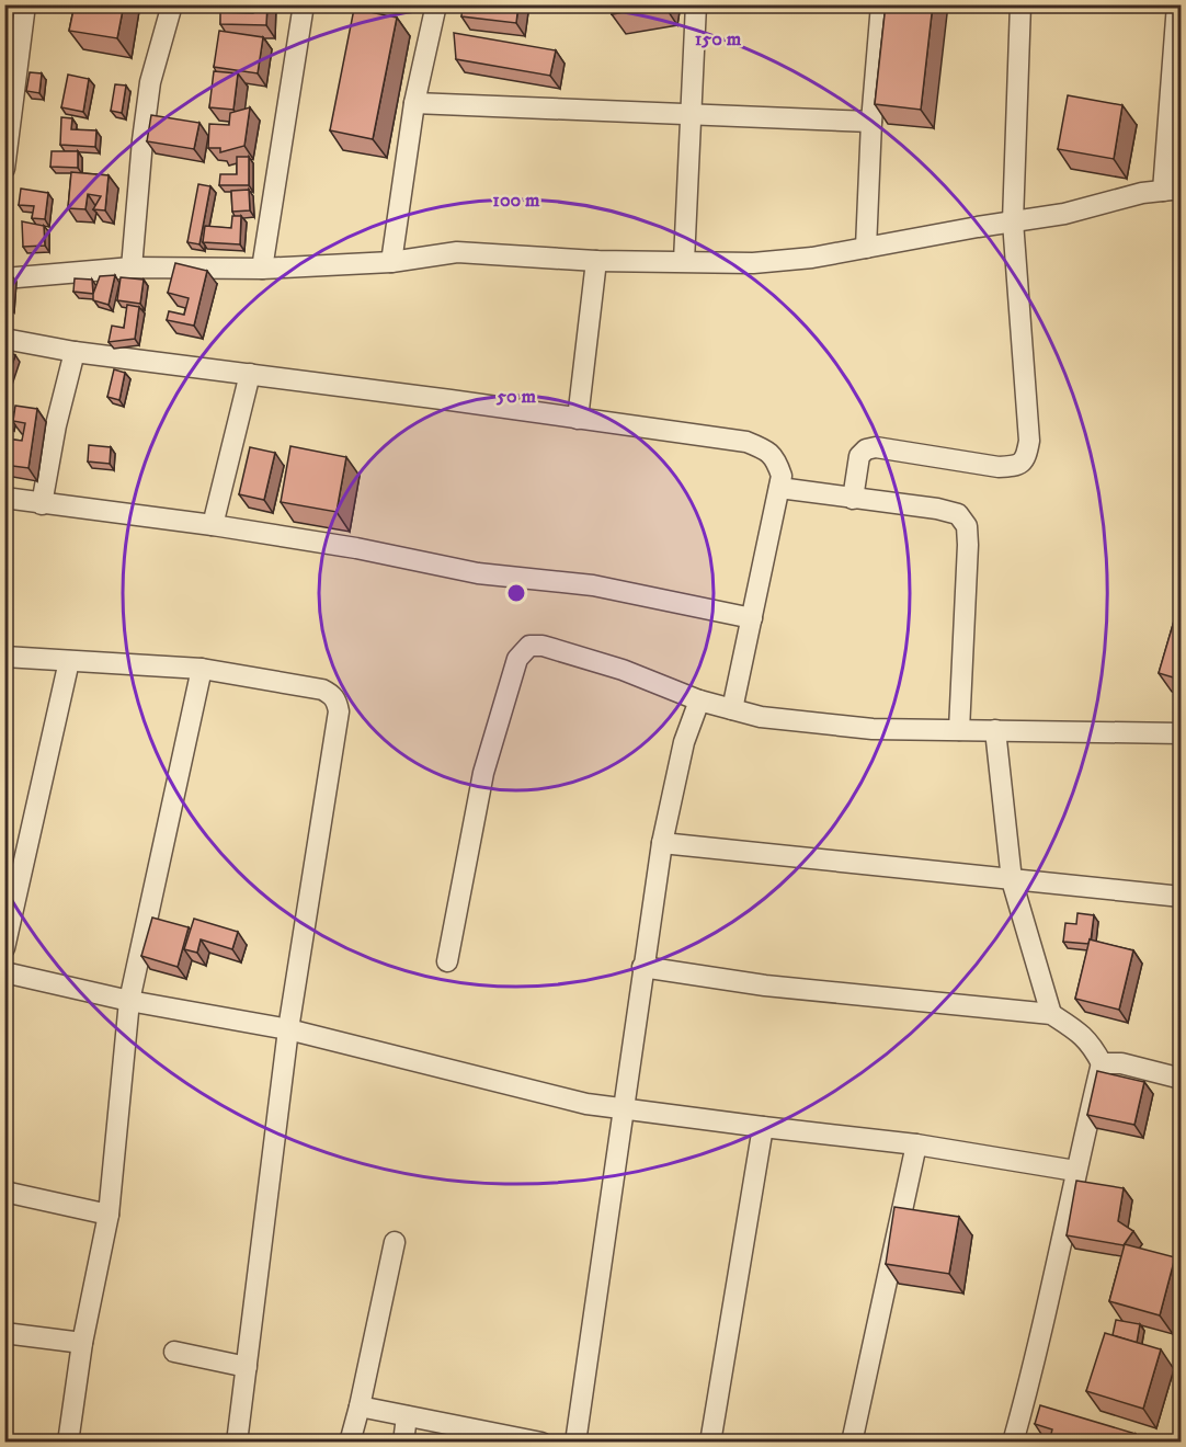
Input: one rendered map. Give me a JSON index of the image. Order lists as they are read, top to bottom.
{
  "rings": ["150 m", "100 m", "50 m"]
}
